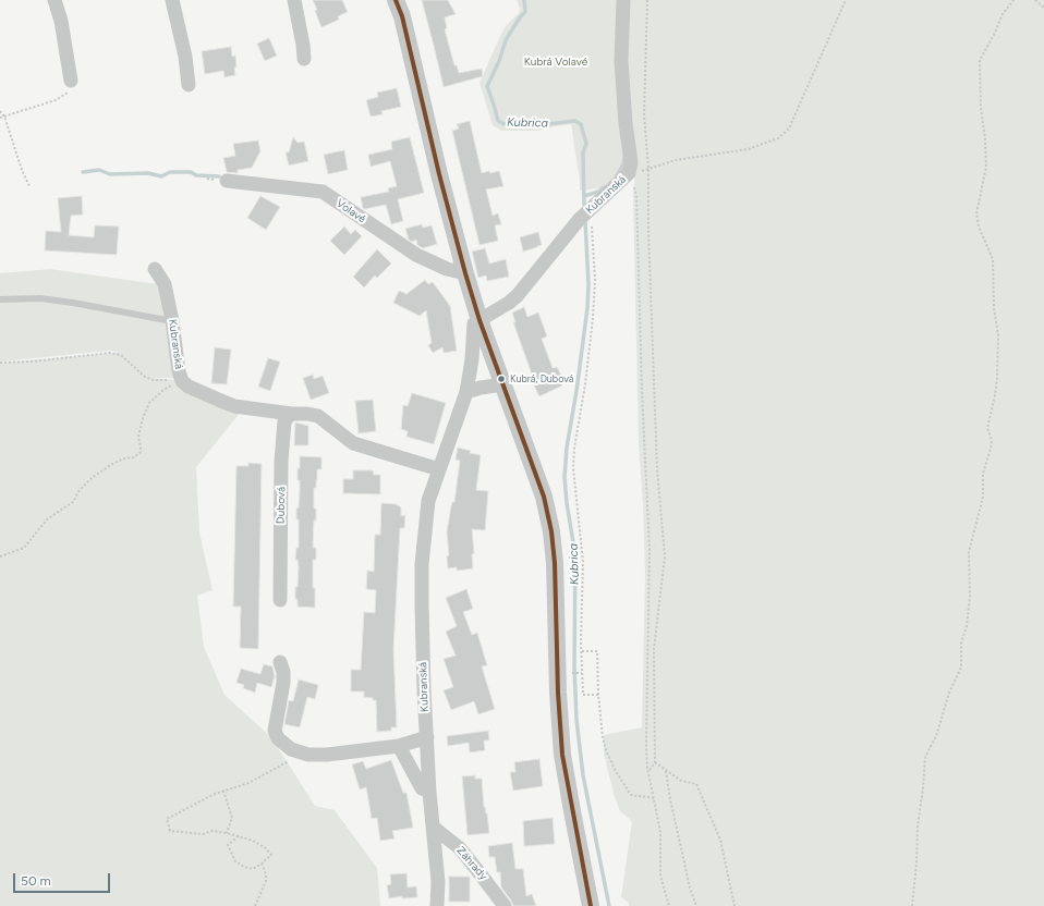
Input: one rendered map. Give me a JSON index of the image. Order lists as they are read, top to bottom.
{
  "streets": {
    "street": [
      "Kubranská",
      "Volavé",
      "Dubová",
      "Záhrady"
    ]
  },
  "crossings": [
    ["Kubranská", "Dubová"],
    ["Kubranská", "Záhrady"]
  ],
  "water": ["Kubrica"],
  "parks": ["Kubrá Volavé"],
  "places": ["Kubrá, Dubová"],
  "scale_bar": "50 m"
}
